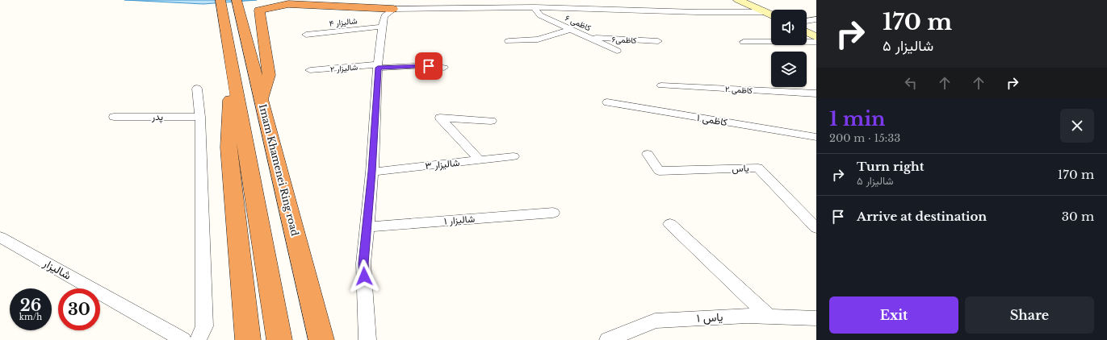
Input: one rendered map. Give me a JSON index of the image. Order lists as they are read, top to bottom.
{
  "streets": {
    "highway": ["Imam Khamenei Ring road"],
    "street": [
      "شالیزار ۴",
      "کاظمی ۶",
      "کاظمی۶",
      "شالیزار ۲",
      "کاظمی ۲",
      "پدر",
      "کاظمی ۱",
      "شالیزار ۳",
      "یاس",
      "شالیزار ۱",
      "شالیزار",
      "یاس ۱"
    ]
  },
  "crossings": [
    ["کاظمی ۶", "کاظمی۶"]
  ],
  "page": {
    "turn": ["170 m", "شالیزار ۵"],
    "heading": ["1 min", "200 m · 15:33"],
    "list": [
      {
        "name": "Turn right",
        "note": "شالیزار ۵",
        "value": "170 m"
      },
      {
        "name": "Arrive at destination",
        "value": "30 m"
      }
    ],
    "speed": "26 km/h",
    "limit": "30",
    "buttons": ["Exit", "Share"]
  }
}
